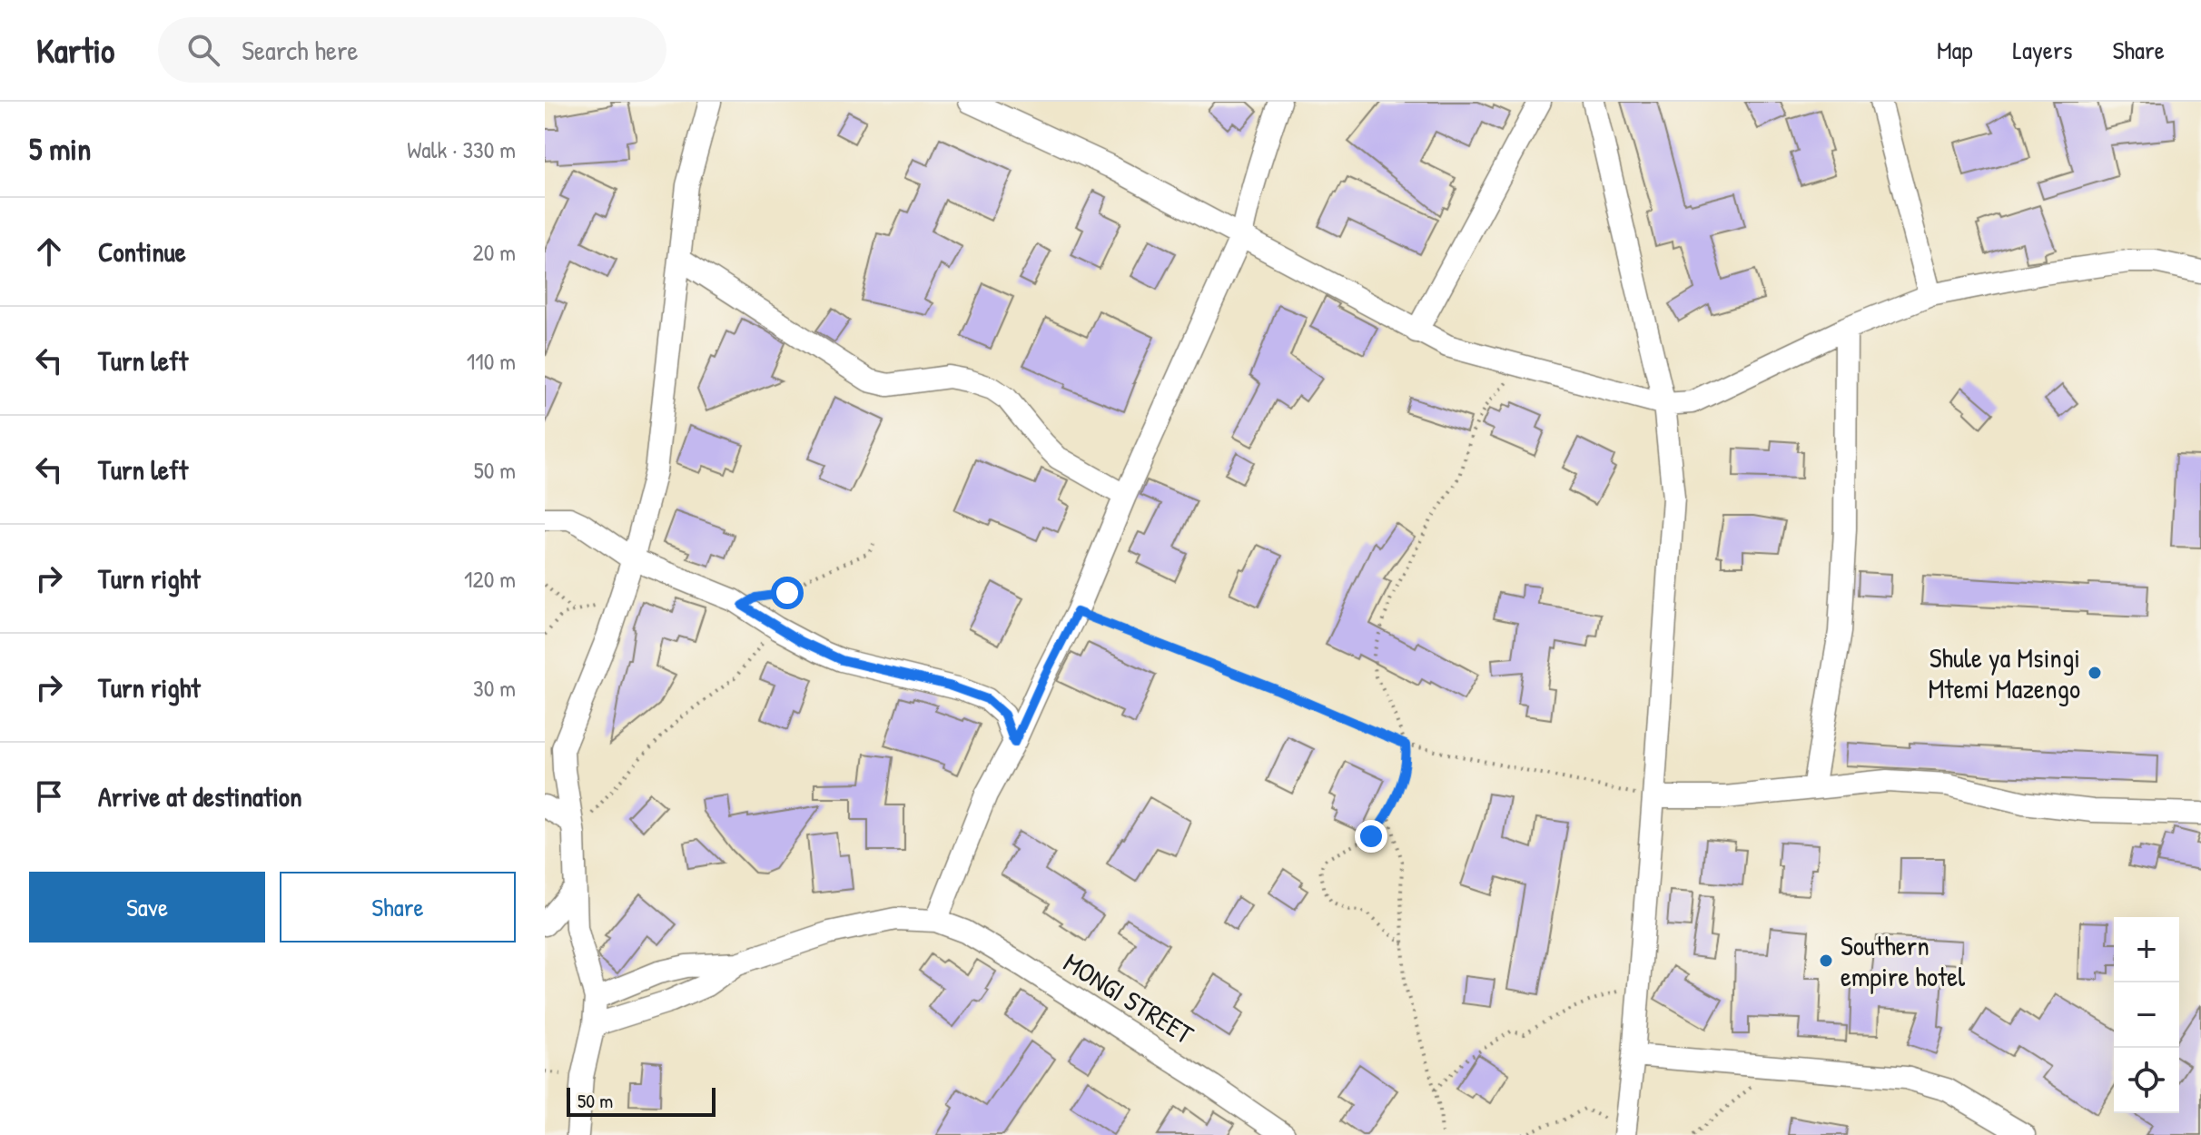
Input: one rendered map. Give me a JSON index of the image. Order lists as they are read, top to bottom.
{
  "streets": {
    "street": ["MONGI STREET"]
  },
  "places": ["Shule ya Msingi Mtemi Mazengo", "Southern empire hotel"],
  "scale_bar": "50 m",
  "page": {
    "header": "Kartio",
    "search": "Search here",
    "nav": ["Map", "Layers", "Share"],
    "heading": ["5 min", "Walk · 330 m"],
    "list": [
      ["Continue", "20 m"],
      ["Turn left", "110 m"],
      ["Turn left", "50 m"],
      ["Turn right", "120 m"],
      ["Turn right", "30 m"],
      "Arrive at destination"
    ],
    "buttons": ["Save", "Share"],
    "map_buttons": ["+", "−"],
    "scale": "50 m"
  }
}
